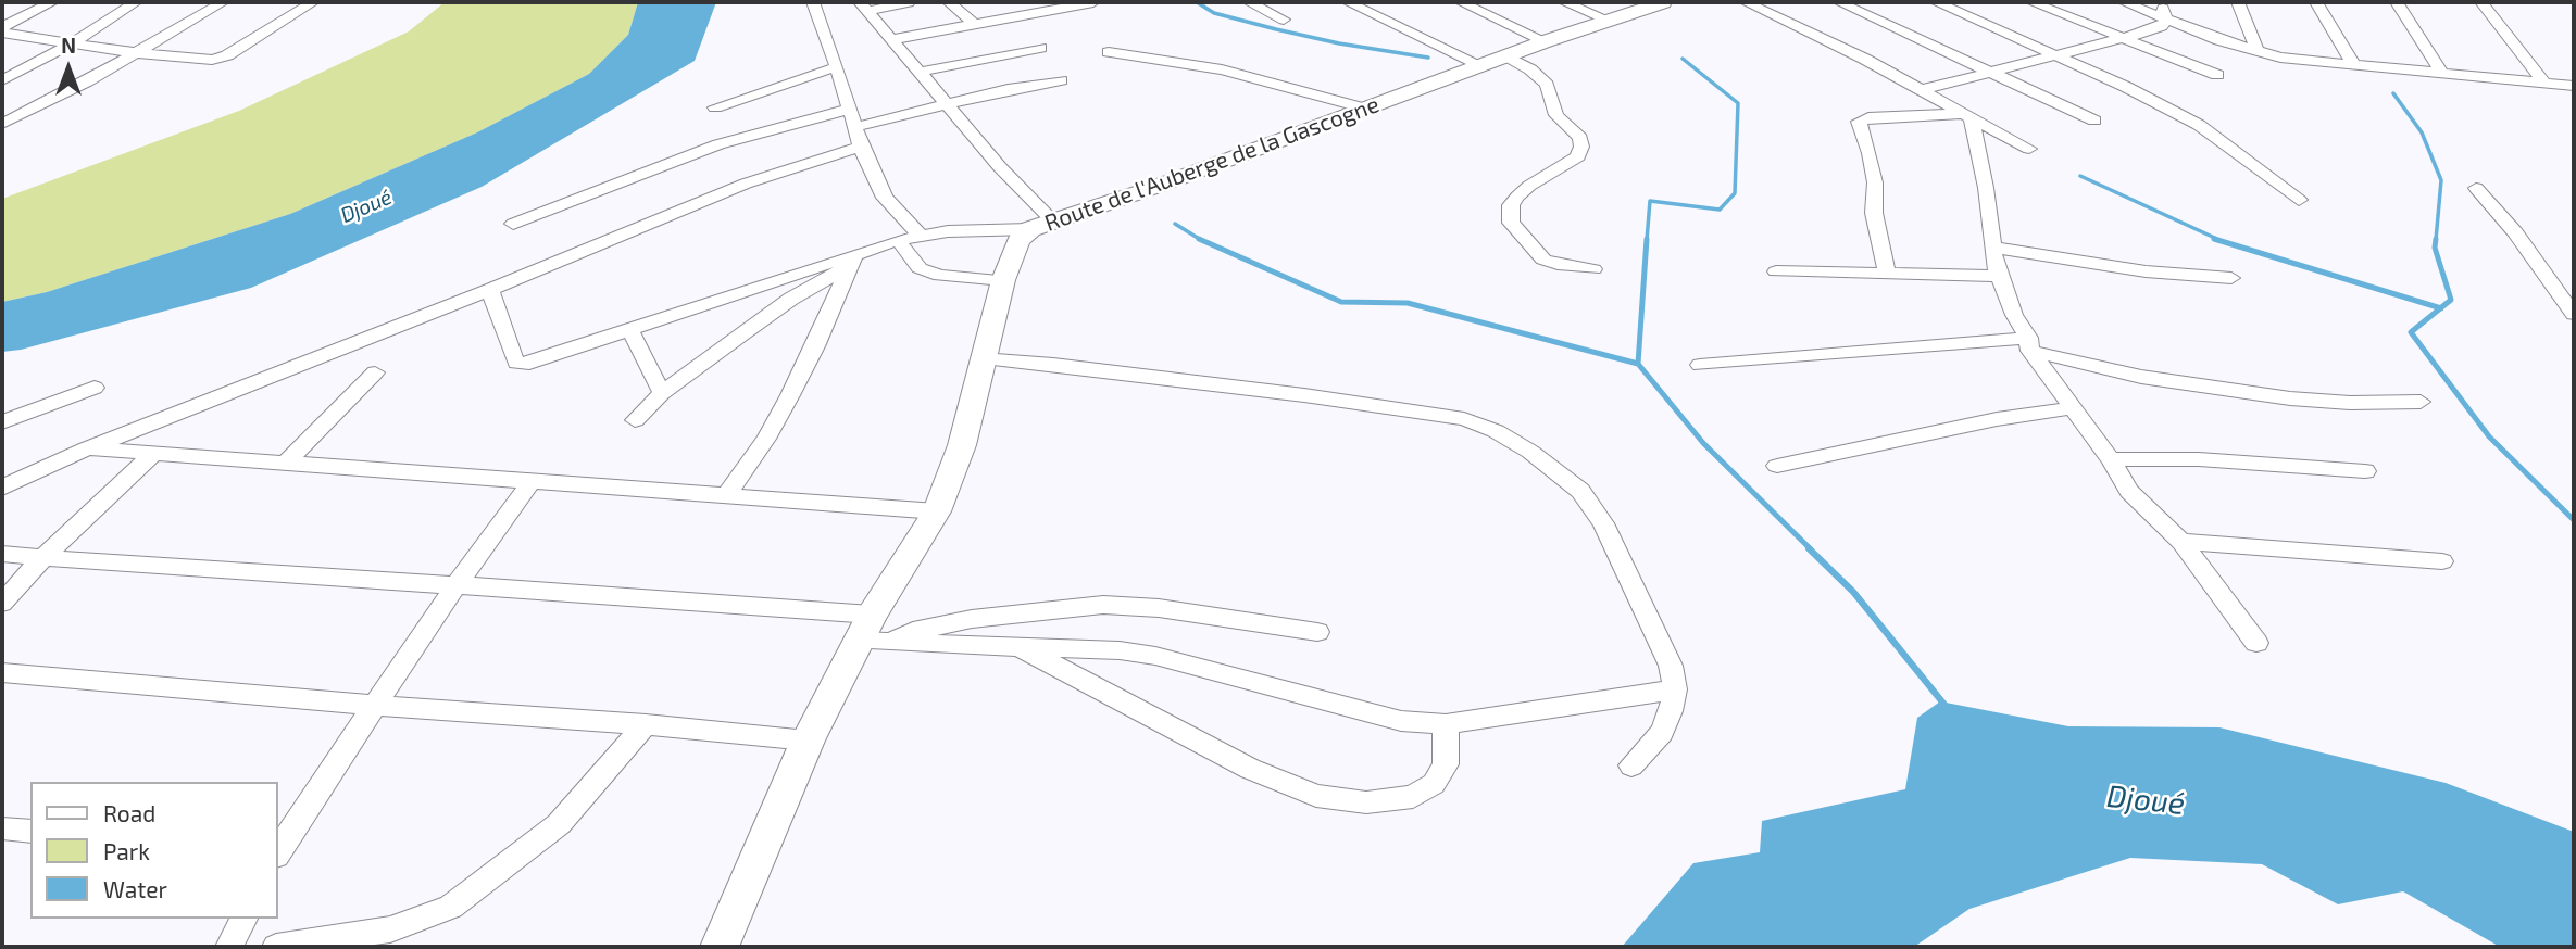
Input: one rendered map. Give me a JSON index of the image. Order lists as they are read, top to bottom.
{
  "streets": {
    "street": ["Route de l'Auberge de la Gascogne"]
  },
  "water": ["Djoué"],
  "legend": ["Road", "Park", "Water"],
  "north": "top"
}
